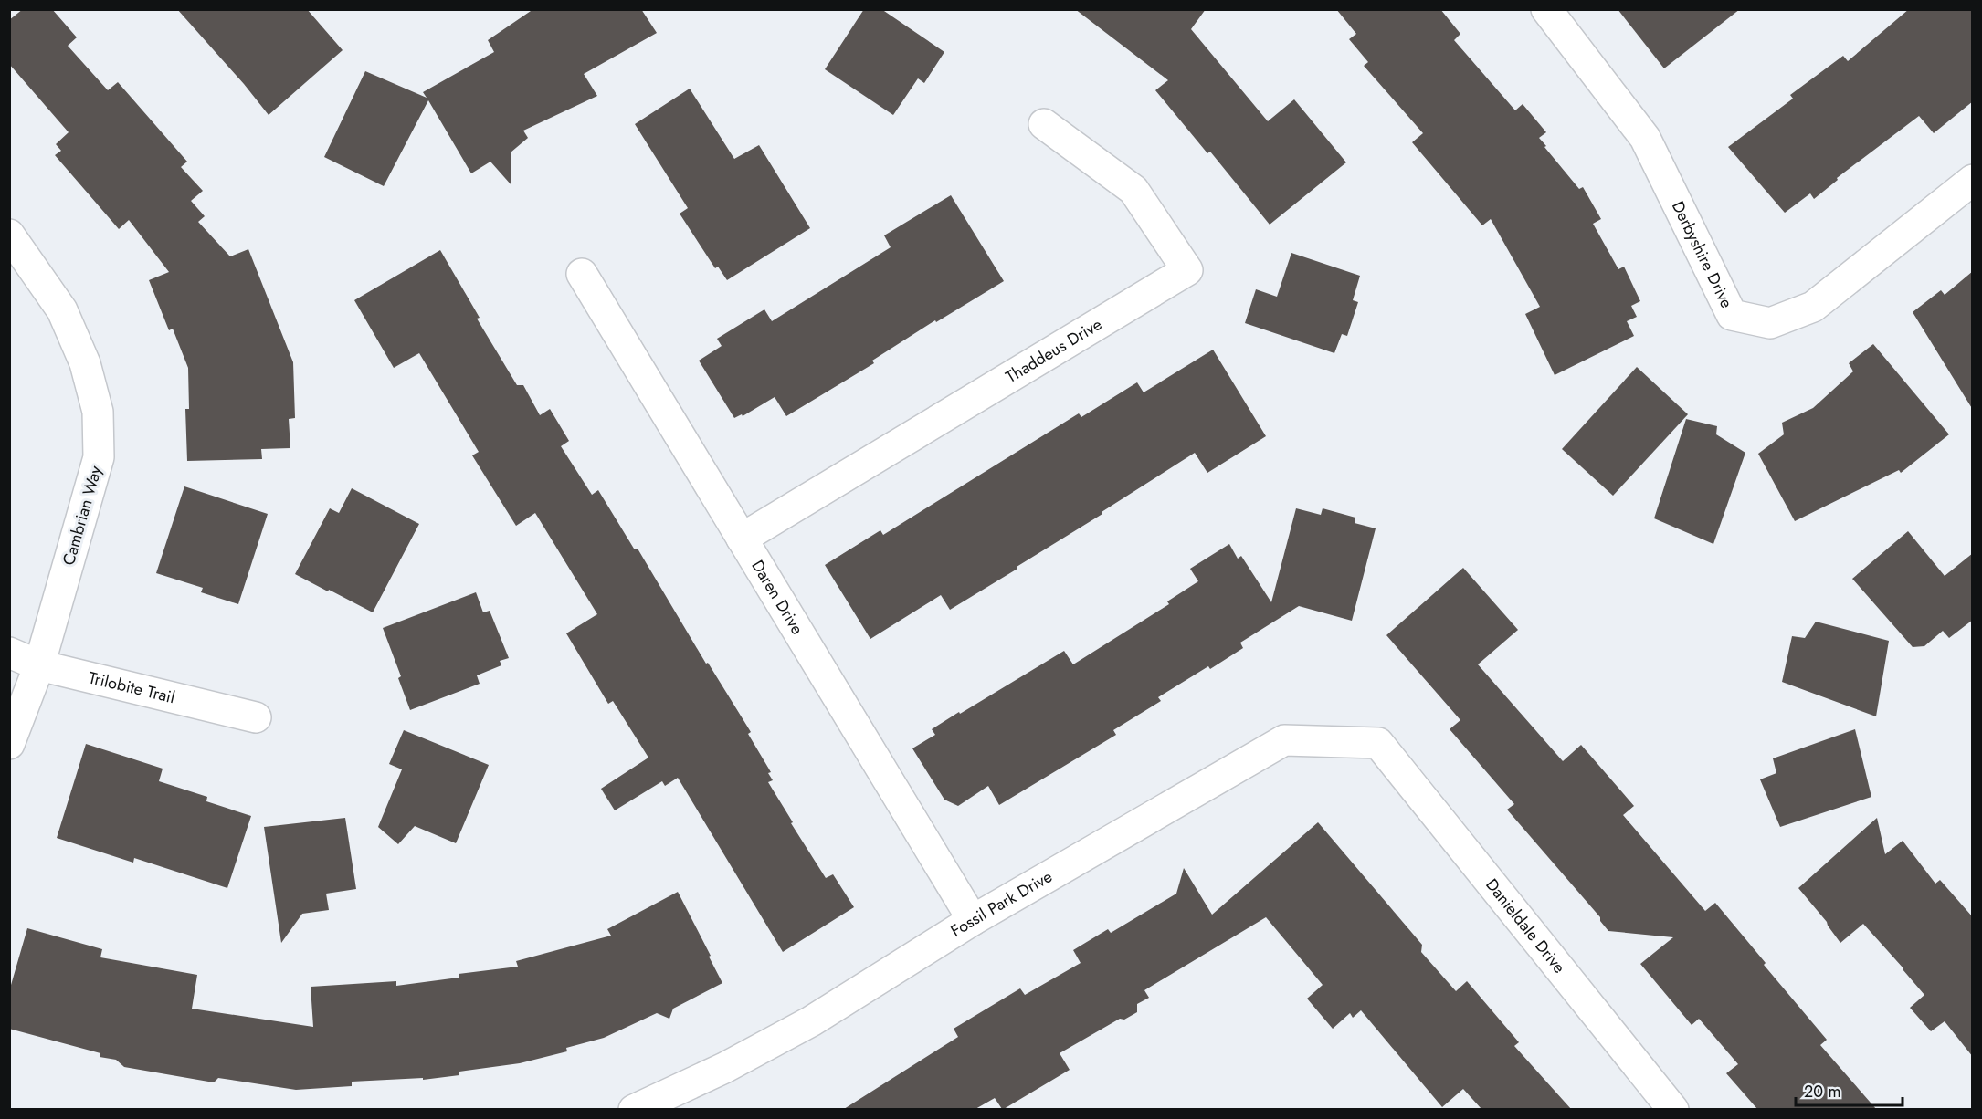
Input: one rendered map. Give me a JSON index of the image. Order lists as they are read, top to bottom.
{
  "streets": {
    "street": [
      "Derbyshire Drive",
      "Thaddeus Drive",
      "Cambrian Way",
      "Daren Drive",
      "Trilobite Trail",
      "Fossil Park Drive",
      "Danieldale Drive"
    ]
  },
  "crossings": [
    ["Thaddeus Drive", "Daren Drive"],
    ["Cambrian Way", "Trilobite Trail"],
    ["Daren Drive", "Fossil Park Drive"],
    ["Fossil Park Drive", "Danieldale Drive"]
  ],
  "scale_bar": "20 m"
}
